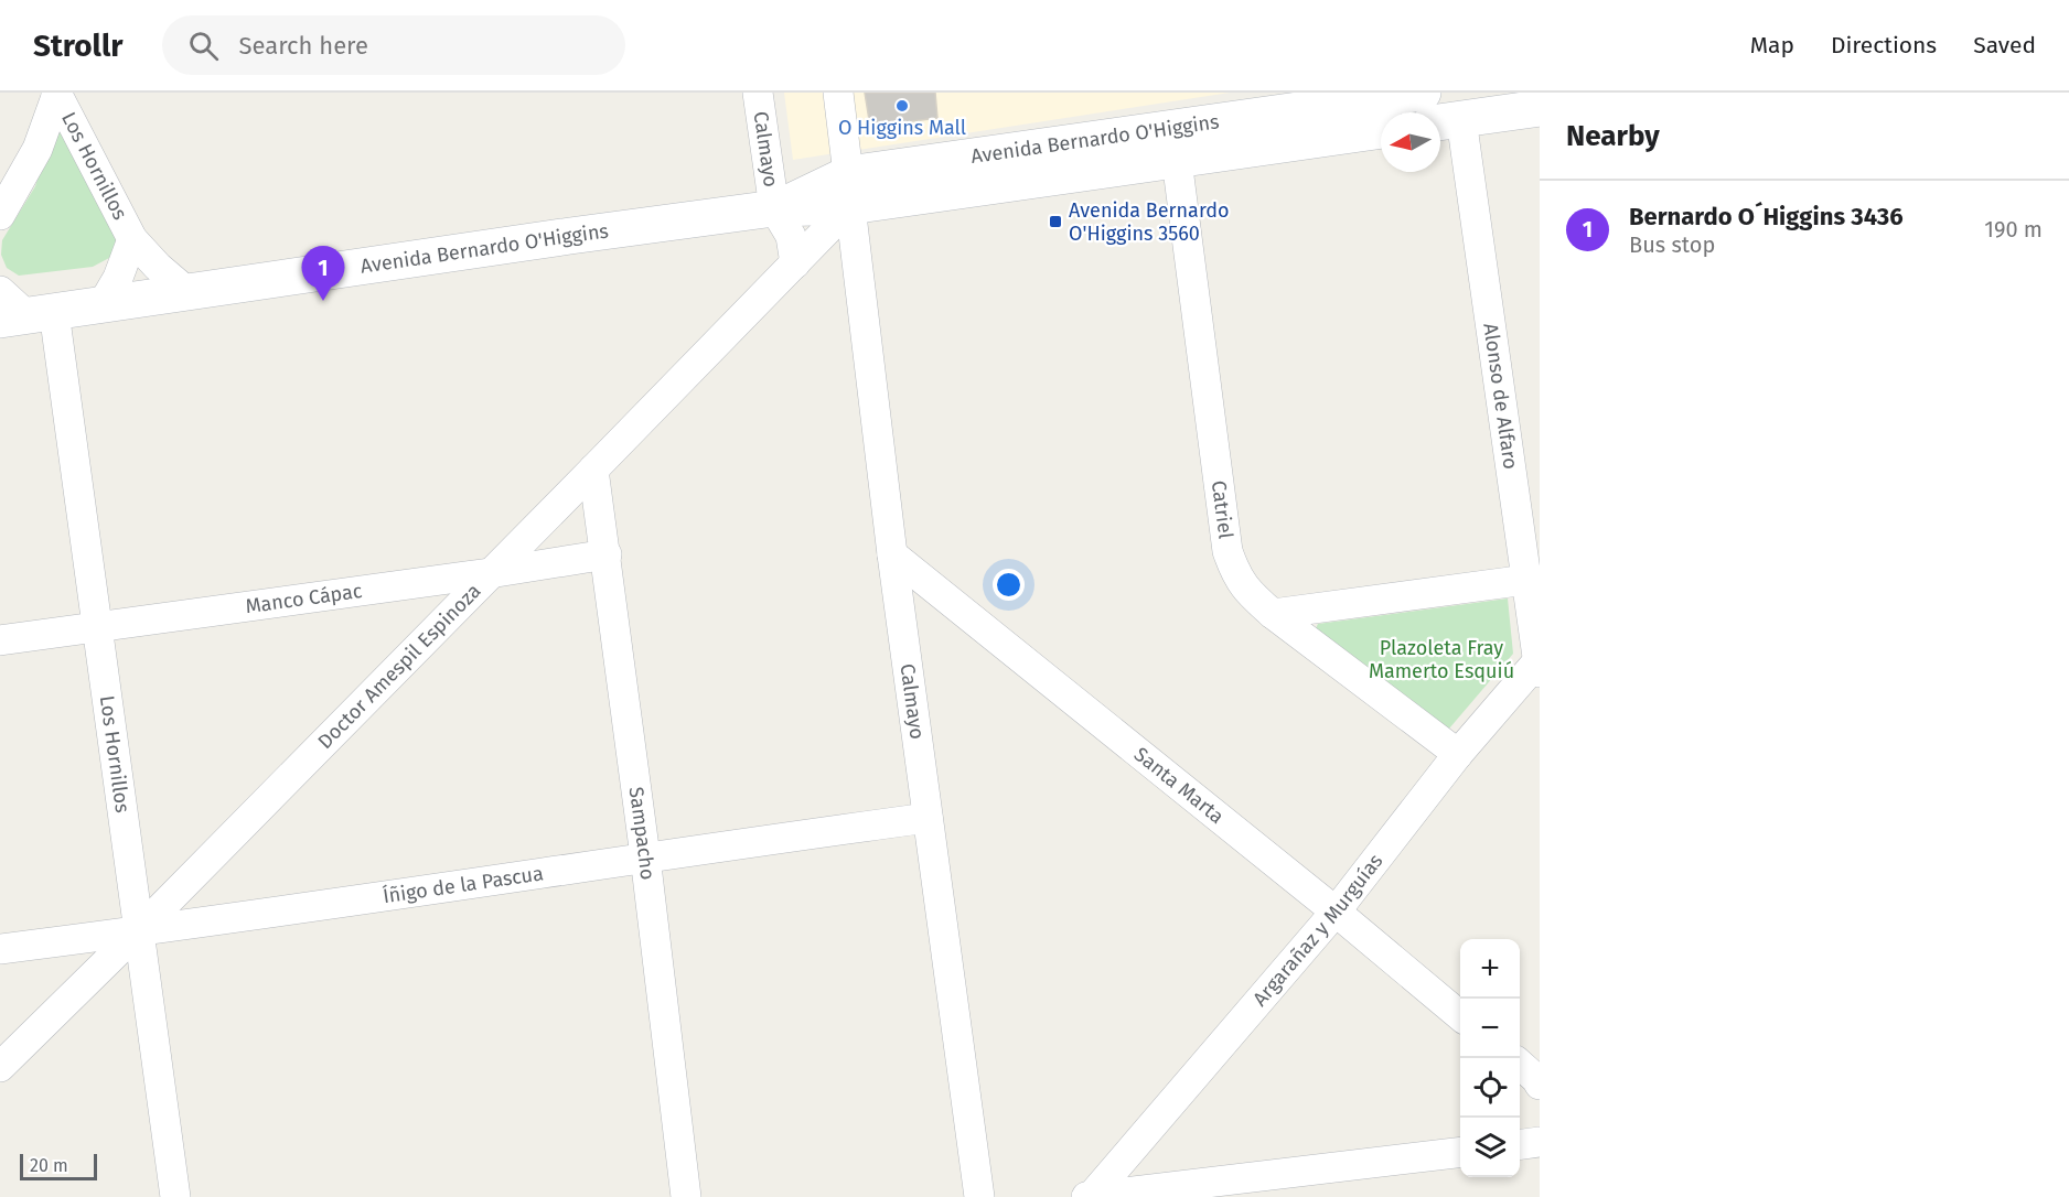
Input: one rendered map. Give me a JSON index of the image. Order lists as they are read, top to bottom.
{
  "streets": {
    "main road": ["Avenida Bernardo O'Higgins"],
    "street": [
      "Calmayo",
      "Los Hornillos",
      "Alonso de Alfaro",
      "Catriel",
      "Manco Cápac",
      "Doctor Amespil Espinoza",
      "Santa Marta",
      "Sampacho",
      "Íñigo de la Pascua",
      "Argarañaz y Murguías"
    ]
  },
  "crossings": [
    ["Avenida Bernardo O'Higgins", "Calmayo"],
    ["Avenida Bernardo O'Higgins", "Los Hornillos"],
    ["Avenida Bernardo O'Higgins", "Catriel"],
    ["Avenida Bernardo O'Higgins", "Doctor Amespil Espinoza"],
    ["Calmayo", "Doctor Amespil Espinoza"],
    ["Calmayo", "Santa Marta"],
    ["Calmayo", "Íñigo de la Pascua"],
    ["Los Hornillos", "Manco Cápac"],
    ["Los Hornillos", "Doctor Amespil Espinoza"],
    ["Los Hornillos", "Íñigo de la Pascua"],
    ["Alonso de Alfaro", "Argarañaz y Murguías"],
    ["Catriel", "Argarañaz y Murguías"],
    ["Manco Cápac", "Doctor Amespil Espinoza"],
    ["Manco Cápac", "Sampacho"],
    ["Doctor Amespil Espinoza", "Sampacho"],
    ["Doctor Amespil Espinoza", "Íñigo de la Pascua"],
    ["Santa Marta", "Argarañaz y Murguías"],
    ["Sampacho", "Íñigo de la Pascua"]
  ],
  "parks": ["Plazoleta Fray Mamerto Esquiú"],
  "places": {
    "other": ["O Higgins Mall"],
    "transit": ["Avenida Bernardo O'Higgins 3560"]
  },
  "scale_bar": "20 m",
  "north": "left",
  "page": {
    "header": "Strollr",
    "search": "Search here",
    "nav": ["Map", "Directions", "Saved"],
    "heading": "Nearby",
    "list": [
      {
        "mark": "1",
        "name": "Bernardo O´Higgins 3436",
        "note": "Bus stop",
        "value": "190 m"
      }
    ],
    "pins": "1",
    "map_buttons": ["+", "−"],
    "scale": "20 m"
  }
}
